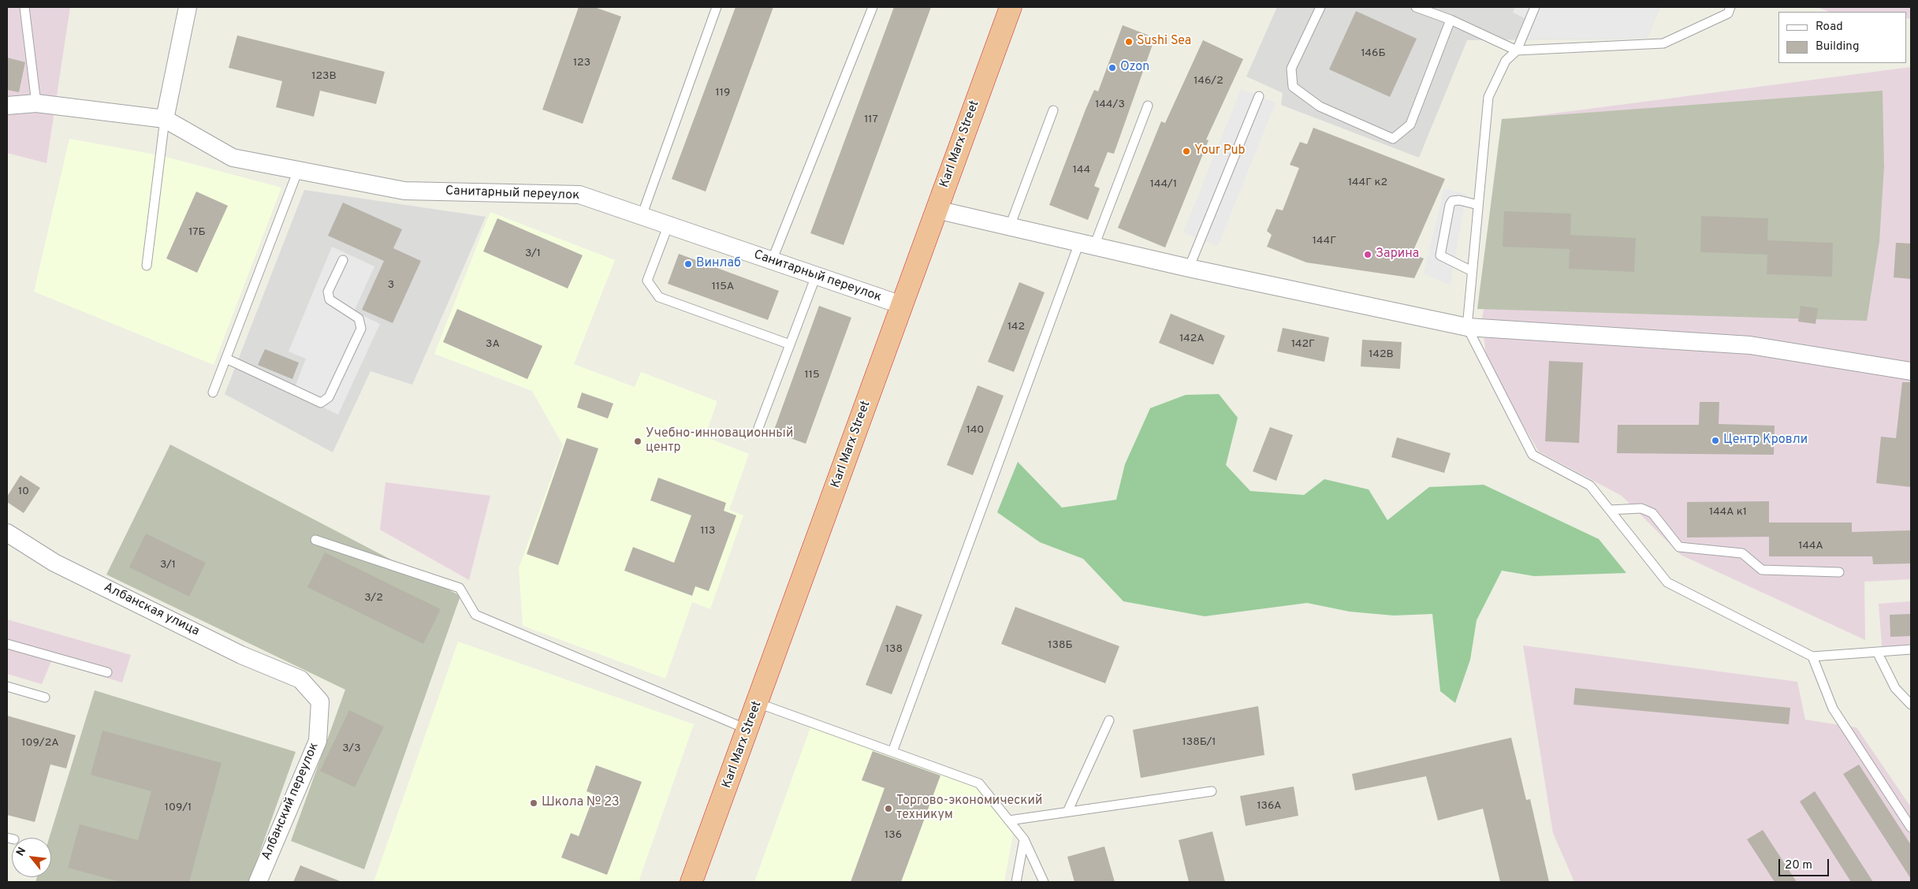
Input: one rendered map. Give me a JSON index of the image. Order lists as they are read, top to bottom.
{
  "streets": {
    "highway": ["Karl Marx Street"],
    "street": ["Санитарный переулок", "Албанская улица", "Албанский переулок"]
  },
  "crossings": [
    ["Karl Marx Street", "Санитарный переулок"],
    ["Албанская улица", "Албанский переулок"]
  ],
  "places": [
    "Sushi Sea",
    "Ozon",
    "Your Pub",
    "Зарина",
    "Винлаб",
    "Центр Кровли",
    "Учебно-инновационный центр",
    "Школа № 23",
    "Торгово-экономический техникум"
  ],
  "house_numbers": [
    "146Б",
    "123",
    "123В",
    "146/2",
    "119",
    "144/3",
    "117",
    "144",
    "144Г к2",
    "144/1",
    "17Б",
    "144Г",
    "3/1",
    "3",
    "115А",
    "142",
    "142А",
    "3А",
    "142Г",
    "142В",
    "115",
    "140",
    "10",
    "144А к1",
    "113",
    "144А",
    "3/1",
    "3/2",
    "138Б",
    "138",
    "138Б/1",
    "109/2А",
    "3/3",
    "136А",
    "109/1",
    "136"
  ],
  "legend": ["Road", "Building"],
  "scale_bar": "20 m",
  "north": "top left"
}
